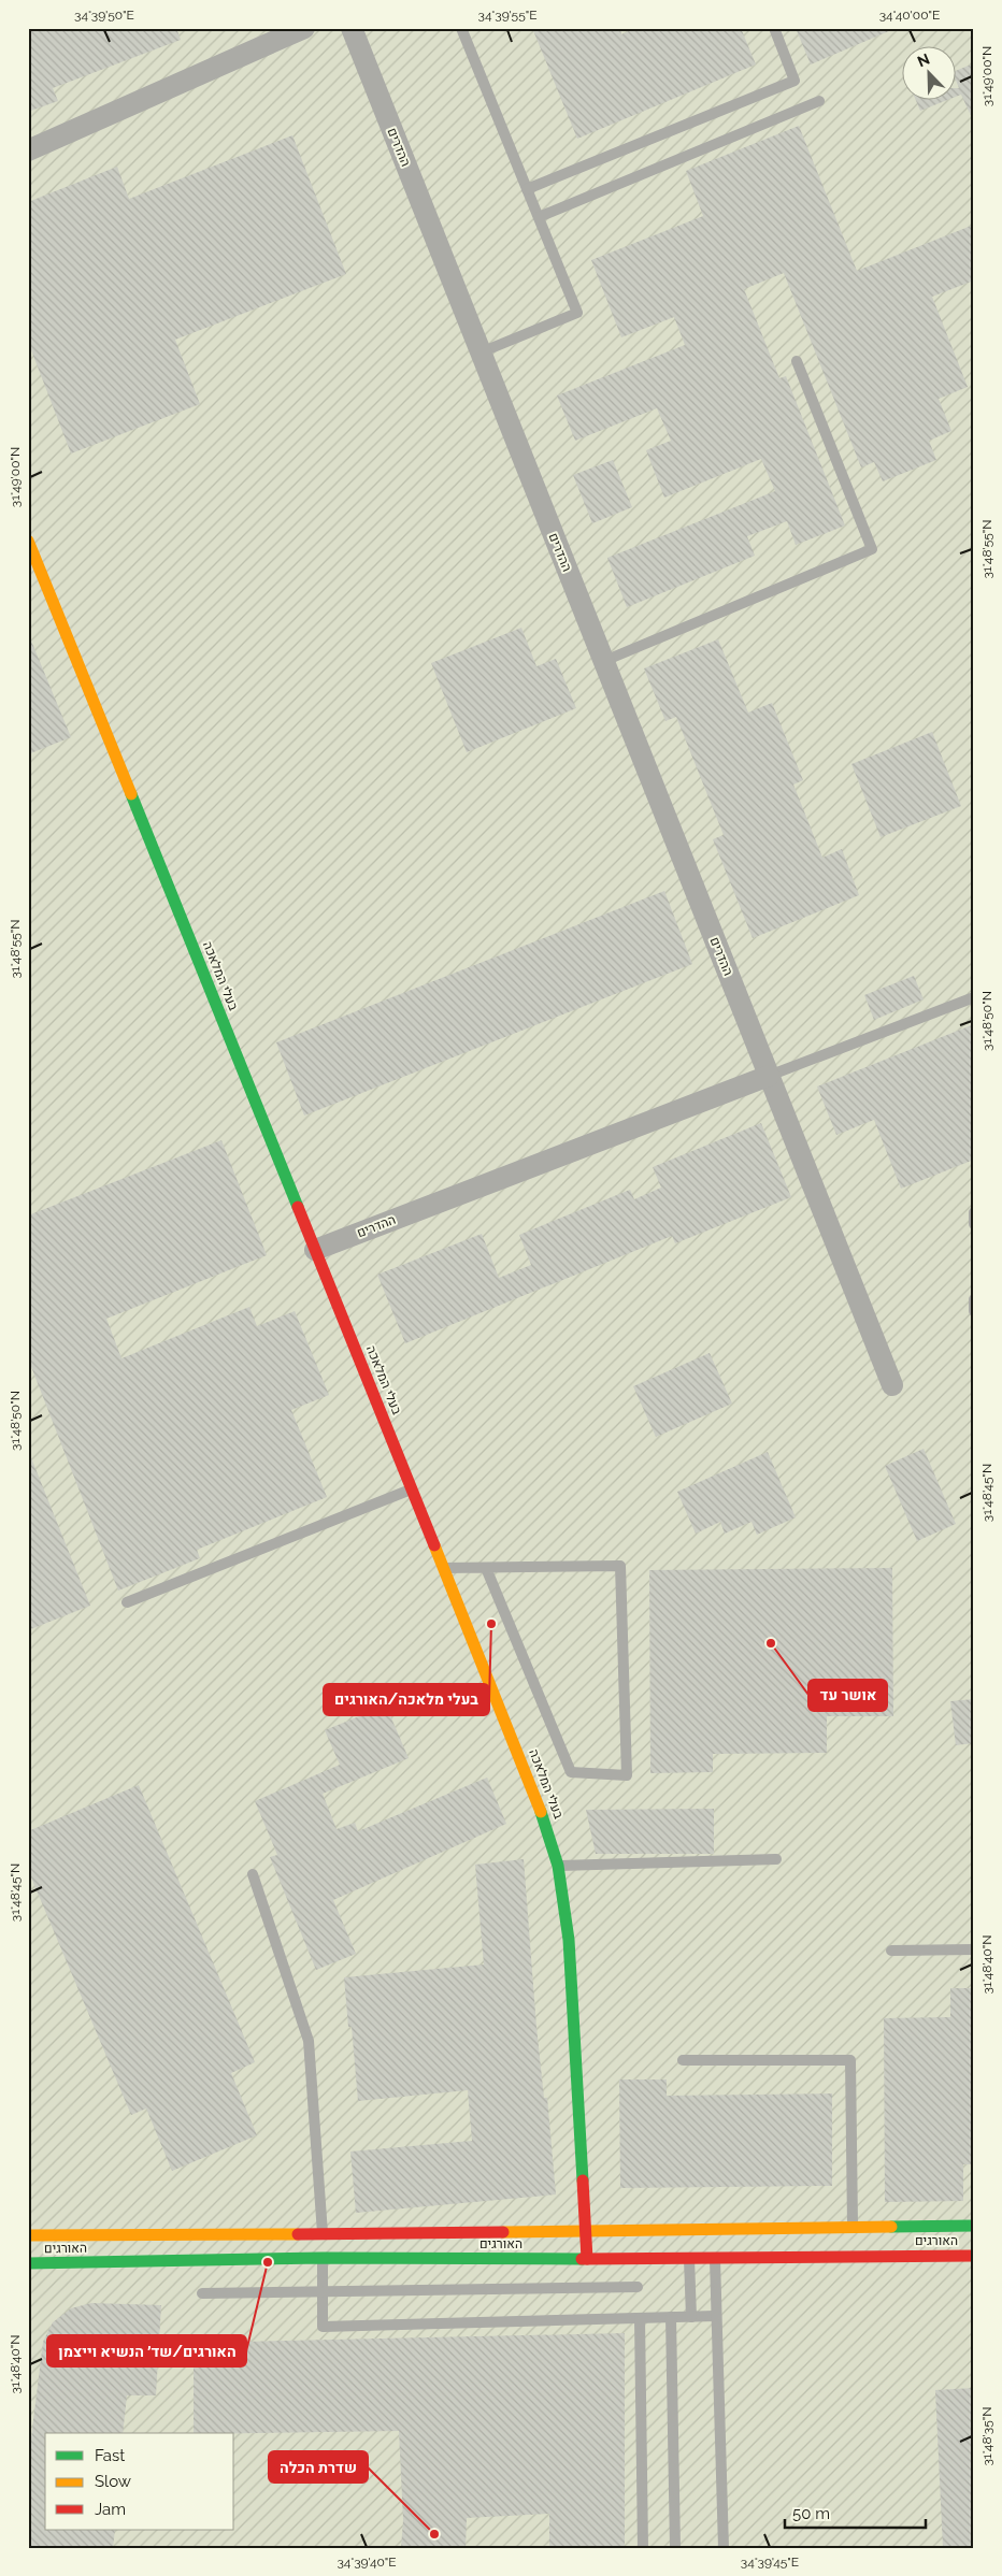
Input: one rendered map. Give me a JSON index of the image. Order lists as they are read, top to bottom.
{
  "streets": {
    "street": ["ההדרים", "בעלי המלאכה", "האורגים"]
  },
  "crossings": [
    ["ההדרים", "בעלי המלאכה"],
    ["בעלי המלאכה", "האורגים"]
  ],
  "places": [
    "בעלי מלאכה/האורגים",
    "אושר עד",
    "האורגים/שד׳ הנשיא וייצמן",
    "שדרת הכלה"
  ],
  "legend": ["Fast", "Slow", "Jam"],
  "scale_bar": "50 m",
  "north": "top left",
  "coordinates": [
    "34°39'50\"E",
    "34°39'55\"E",
    "34°40'00\"E",
    "31°49'00\"N",
    "31°48'55\"N",
    "31°48'50\"N",
    "31°48'45\"N",
    "31°48'40\"N",
    "31°48'35\"N",
    "34°39'40\"E",
    "34°39'45\"E"
  ]
}
